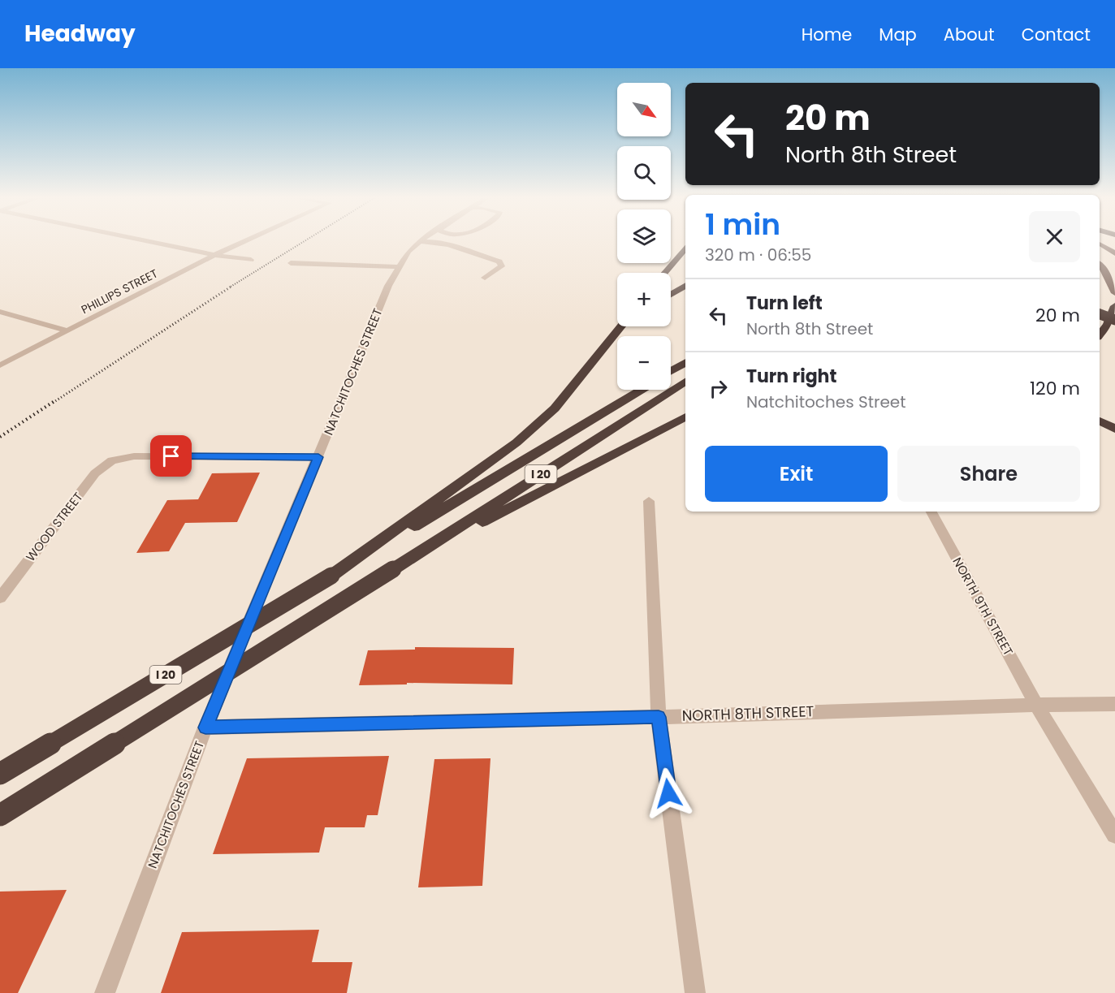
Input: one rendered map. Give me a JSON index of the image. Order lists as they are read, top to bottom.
{
  "streets": {
    "highway": ["I 20"],
    "street": [
      "PHILLIPS STREET",
      "NATCHITOCHES STREET",
      "WOOD STREET",
      "NORTH 9TH STREET",
      "NORTH 8TH STREET"
    ]
  },
  "crossings": [
    ["NATCHITOCHES STREET", "WOOD STREET"],
    ["NATCHITOCHES STREET", "NORTH 8TH STREET"],
    ["NORTH 9TH STREET", "NORTH 8TH STREET"]
  ],
  "north": "bottom right",
  "page": {
    "header": "Headway",
    "nav": [
      "Home",
      "Map",
      "About",
      "Contact"
    ],
    "map_buttons": ["+", "−"],
    "turn": ["20 m", "North 8th Street"],
    "heading": ["1 min", "320 m · 06:55"],
    "list": [
      {
        "name": "Turn left",
        "note": "North 8th Street",
        "value": "20 m"
      },
      {
        "name": "Turn right",
        "note": "Natchitoches Street",
        "value": "120 m"
      }
    ],
    "buttons": ["Exit", "Share"]
  }
}
